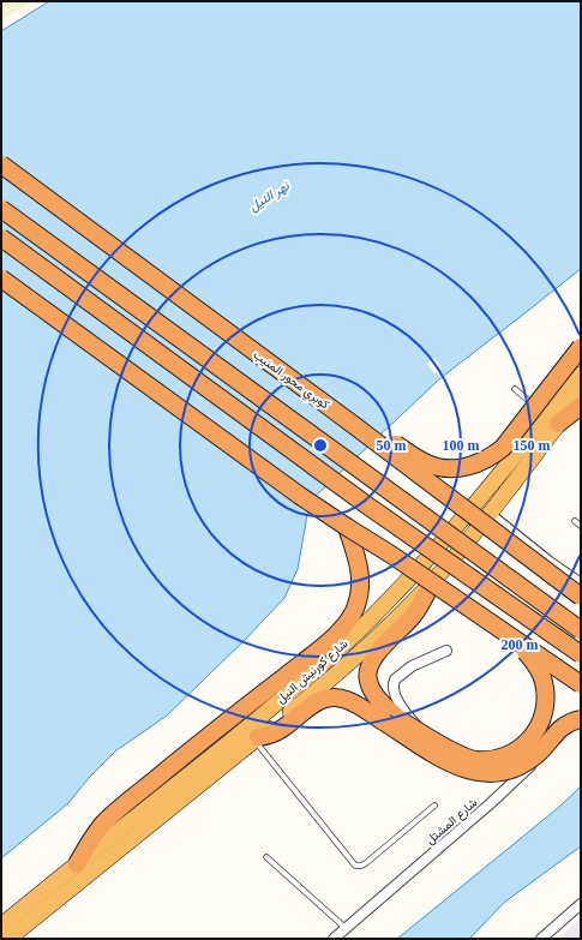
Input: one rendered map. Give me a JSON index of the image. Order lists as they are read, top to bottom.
{
  "streets": {
    "highway": ["كوبري محور المنيب", "شارع كورنيش النيل"],
    "street": ["شارع المشتل"]
  },
  "water": ["نهر النيل"],
  "rings": [
    "50 m",
    "100 m",
    "150 m",
    "200 m"
  ]
}
